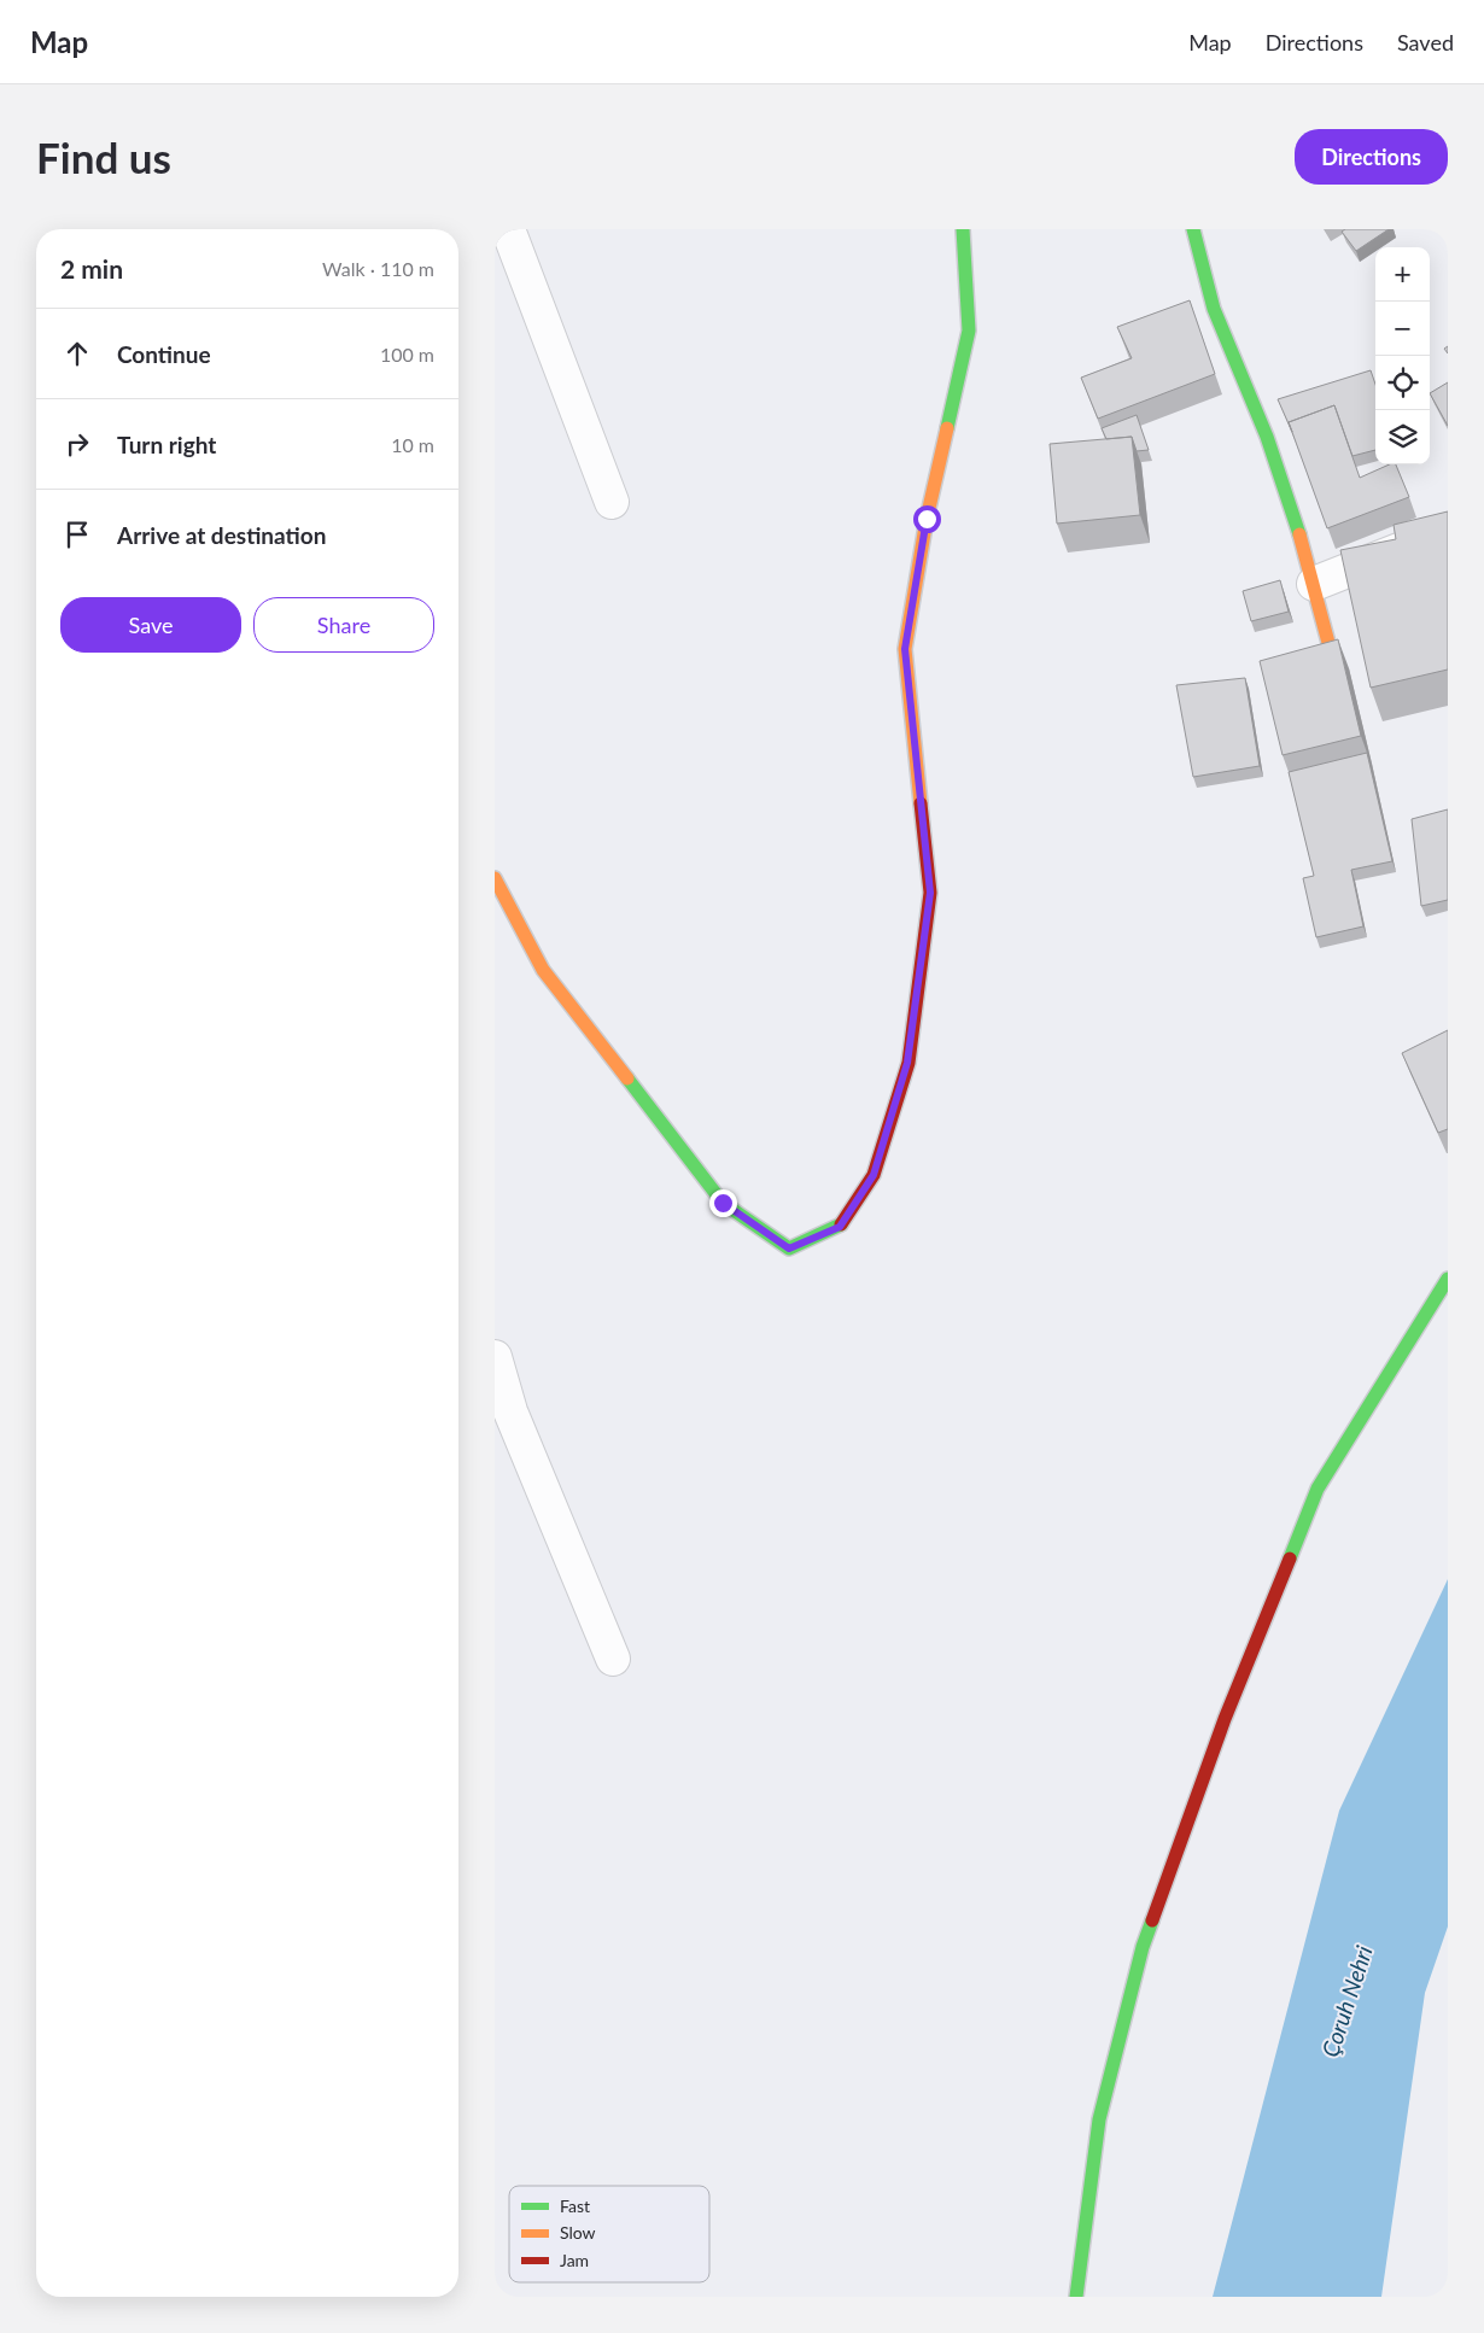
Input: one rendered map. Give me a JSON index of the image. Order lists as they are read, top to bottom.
{
  "water": ["Çoruh Nehri"],
  "legend": ["Fast", "Slow", "Jam"],
  "page": {
    "header": "Map",
    "nav": ["Map", "Directions", "Saved"],
    "buttons": [
      "Directions",
      ["Save", "Share"]
    ],
    "title": "Find us",
    "heading": ["2 min", "Walk · 110 m"],
    "map_buttons": ["+", "−"],
    "list": [
      ["Continue", "100 m"],
      ["Turn right", "10 m"],
      "Arrive at destination"
    ]
  }
}
